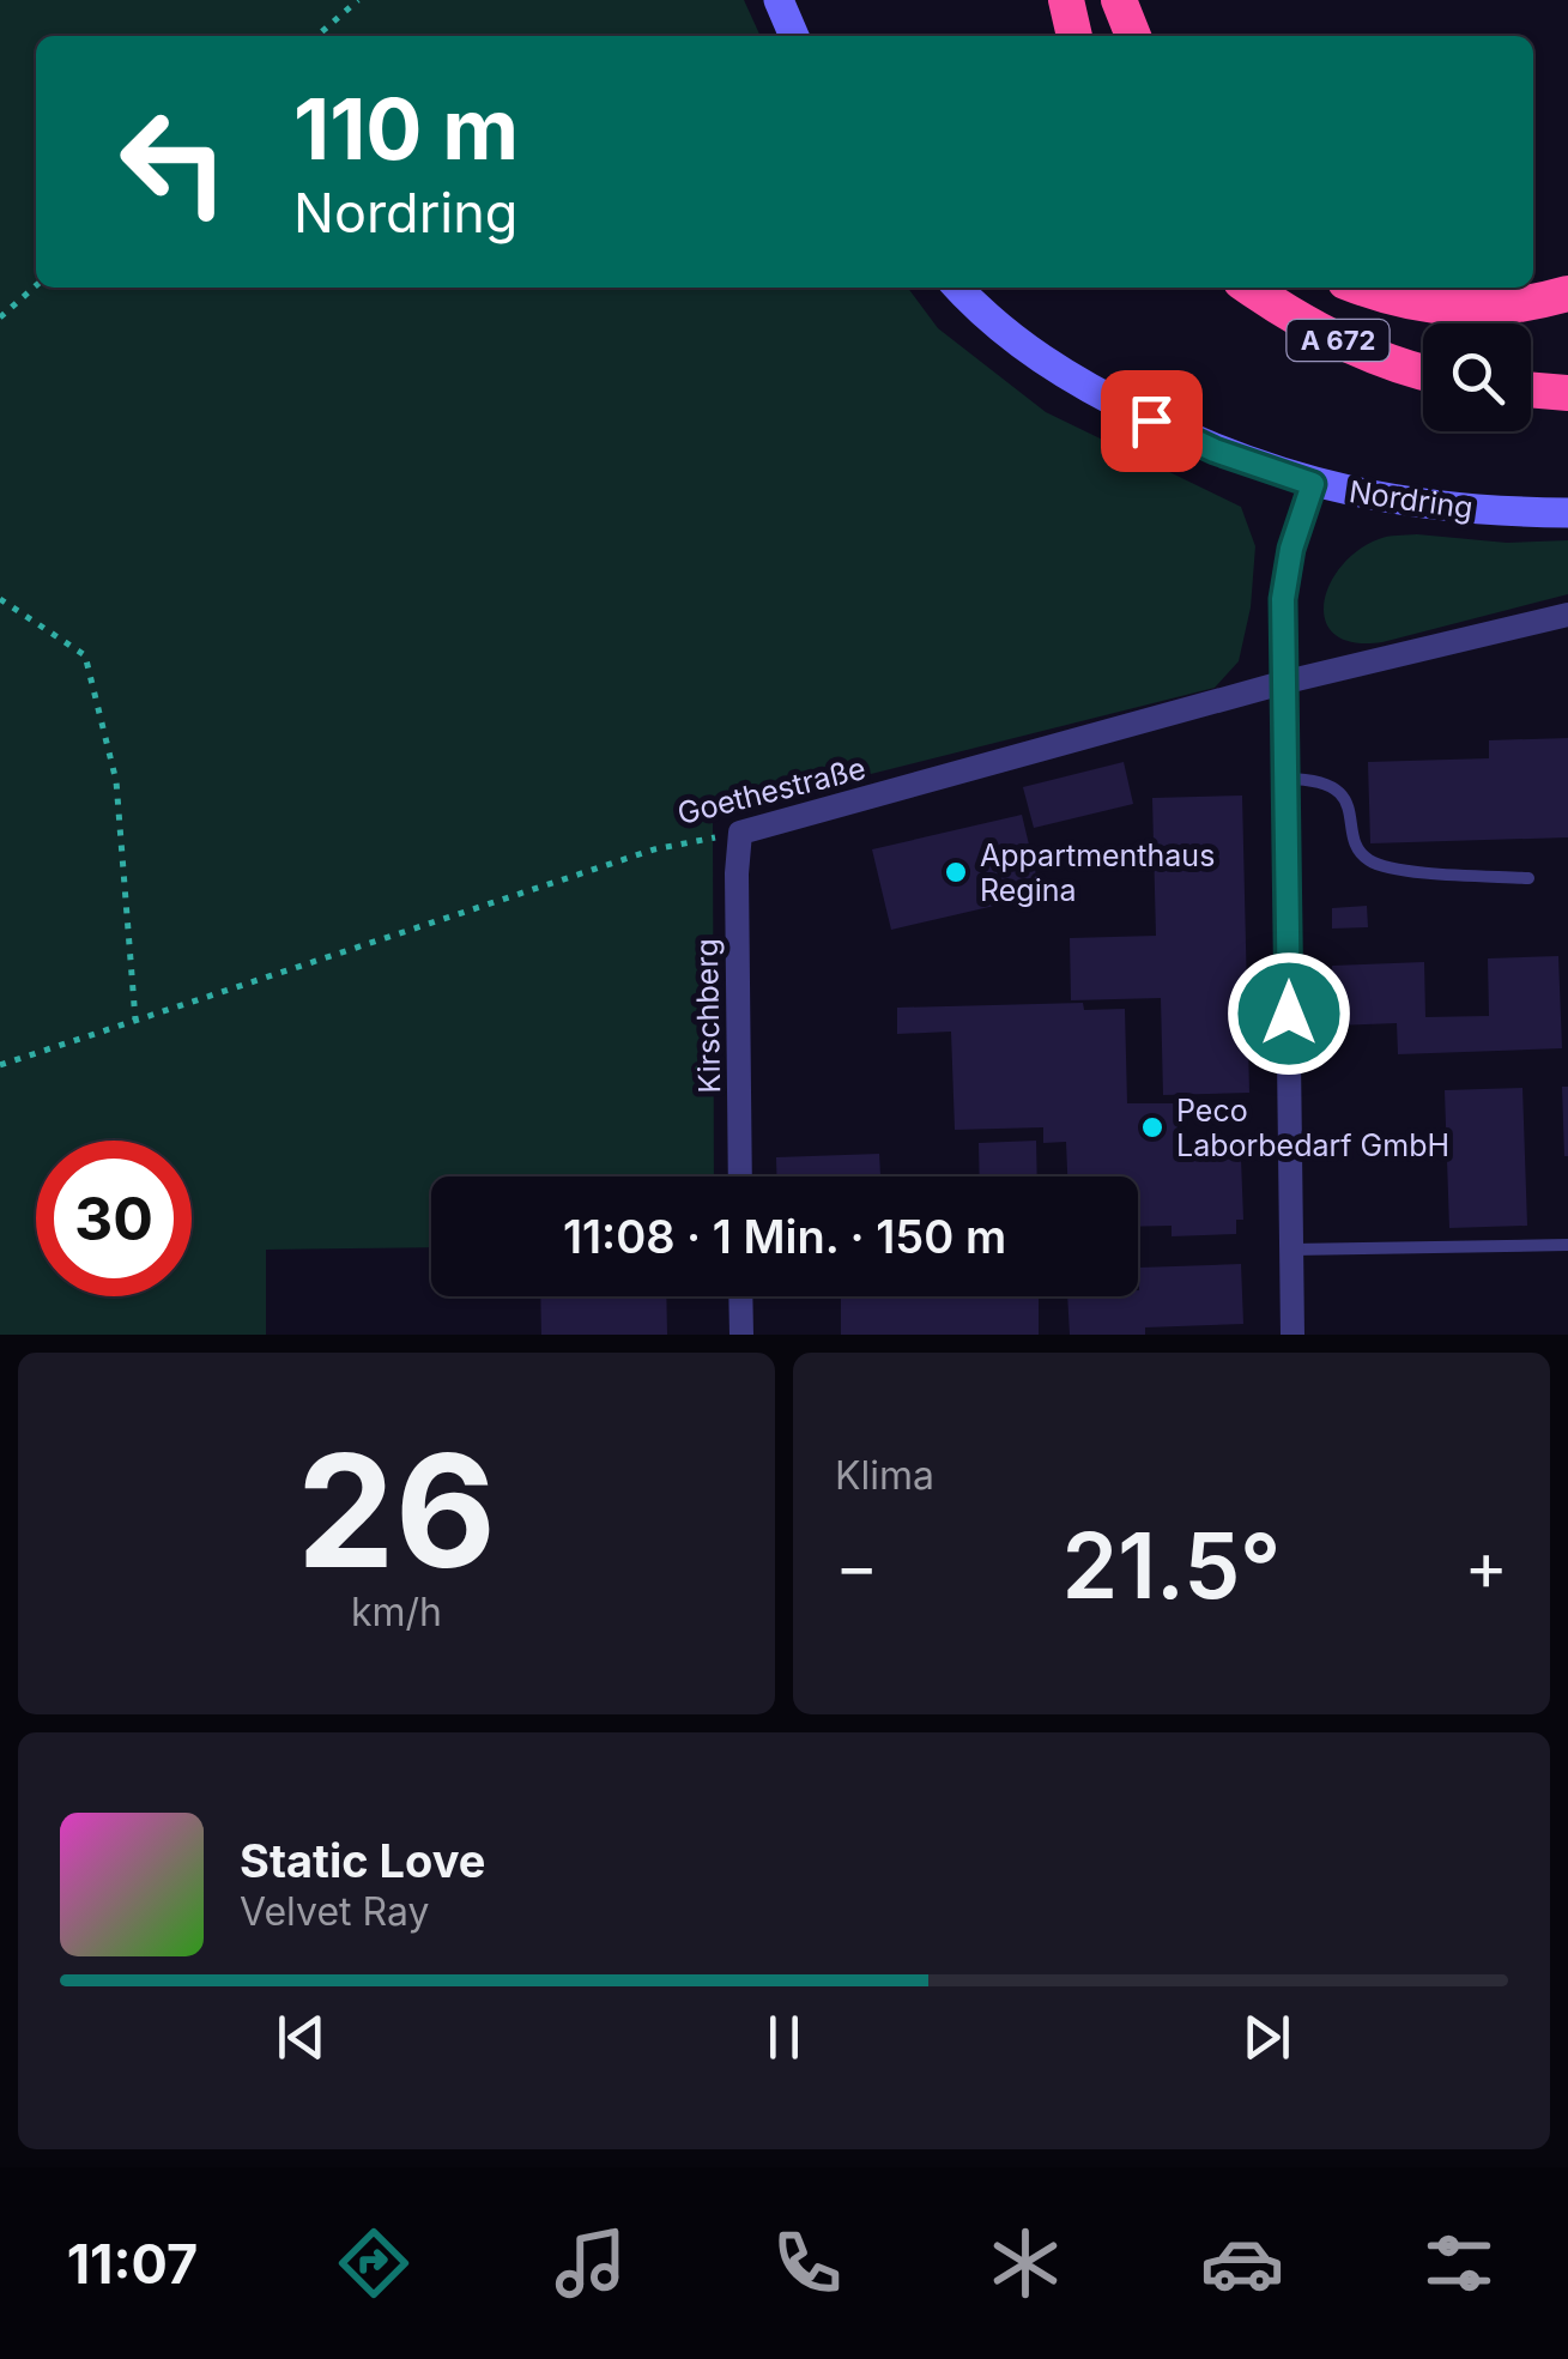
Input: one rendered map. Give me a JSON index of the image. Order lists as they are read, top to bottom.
{
  "streets": {
    "highway": ["A 672"],
    "main road": ["Nordring"],
    "street": ["Goethestraße", "Kirschberg"]
  },
  "crossings": [
    ["Goethestraße", "Kirschberg"]
  ],
  "places": ["Appartmenthaus Regina", "Peco Laborbedarf GmbH"],
  "page": {
    "turn": ["110 m", "Nordring"],
    "limit": "30",
    "trip": "11:08 · 1 Min. · 150 m",
    "tile": [
      ["26", "km/h"],
      "Klima"
    ],
    "heat": ["−", "21.5°", "+"],
    "song": ["Static Love", "Velvet Ray"],
    "tabs": "11:07"
  }
}
